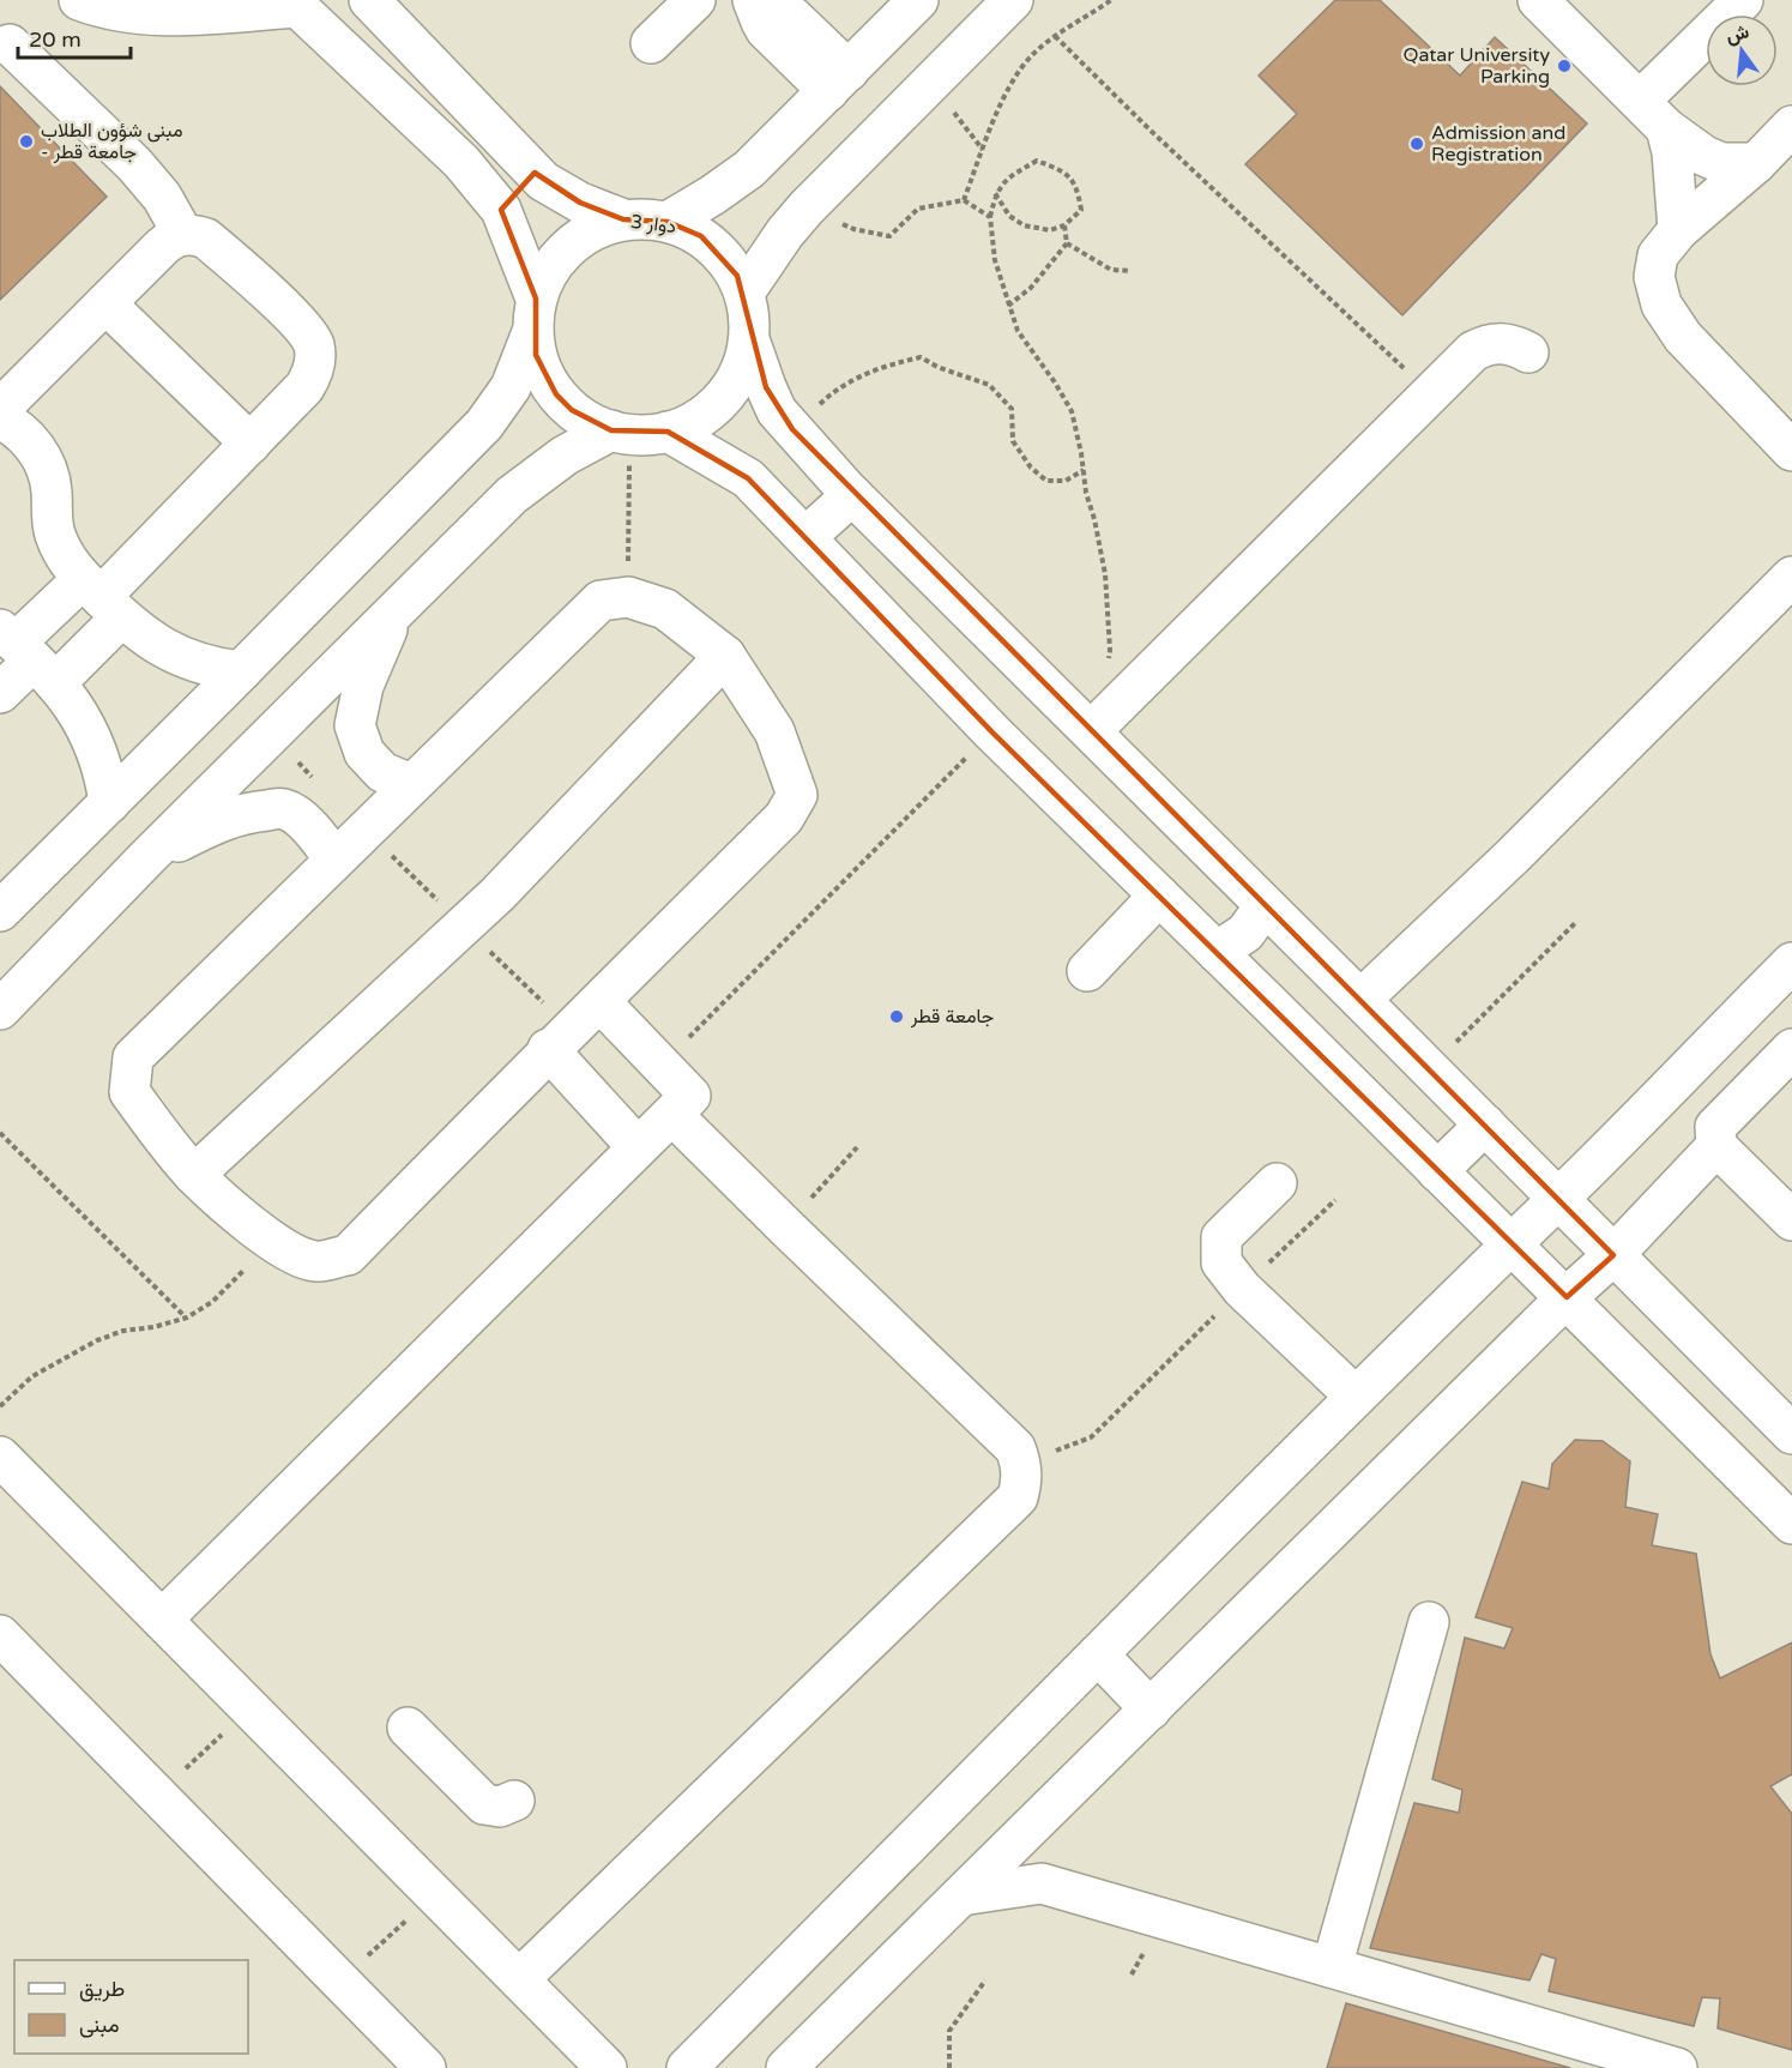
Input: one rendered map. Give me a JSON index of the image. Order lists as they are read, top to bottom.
{
  "streets": {
    "street": ["دوار 3"]
  },
  "places": [
    "Qatar University Parking",
    "مبنى شؤون الطلاب - جامعة قطر",
    "Admission and Registration",
    "جامعة قطر"
  ],
  "legend": ["طريق", "مبنى"],
  "scale_bar": "20 m",
  "north": "top"
}
